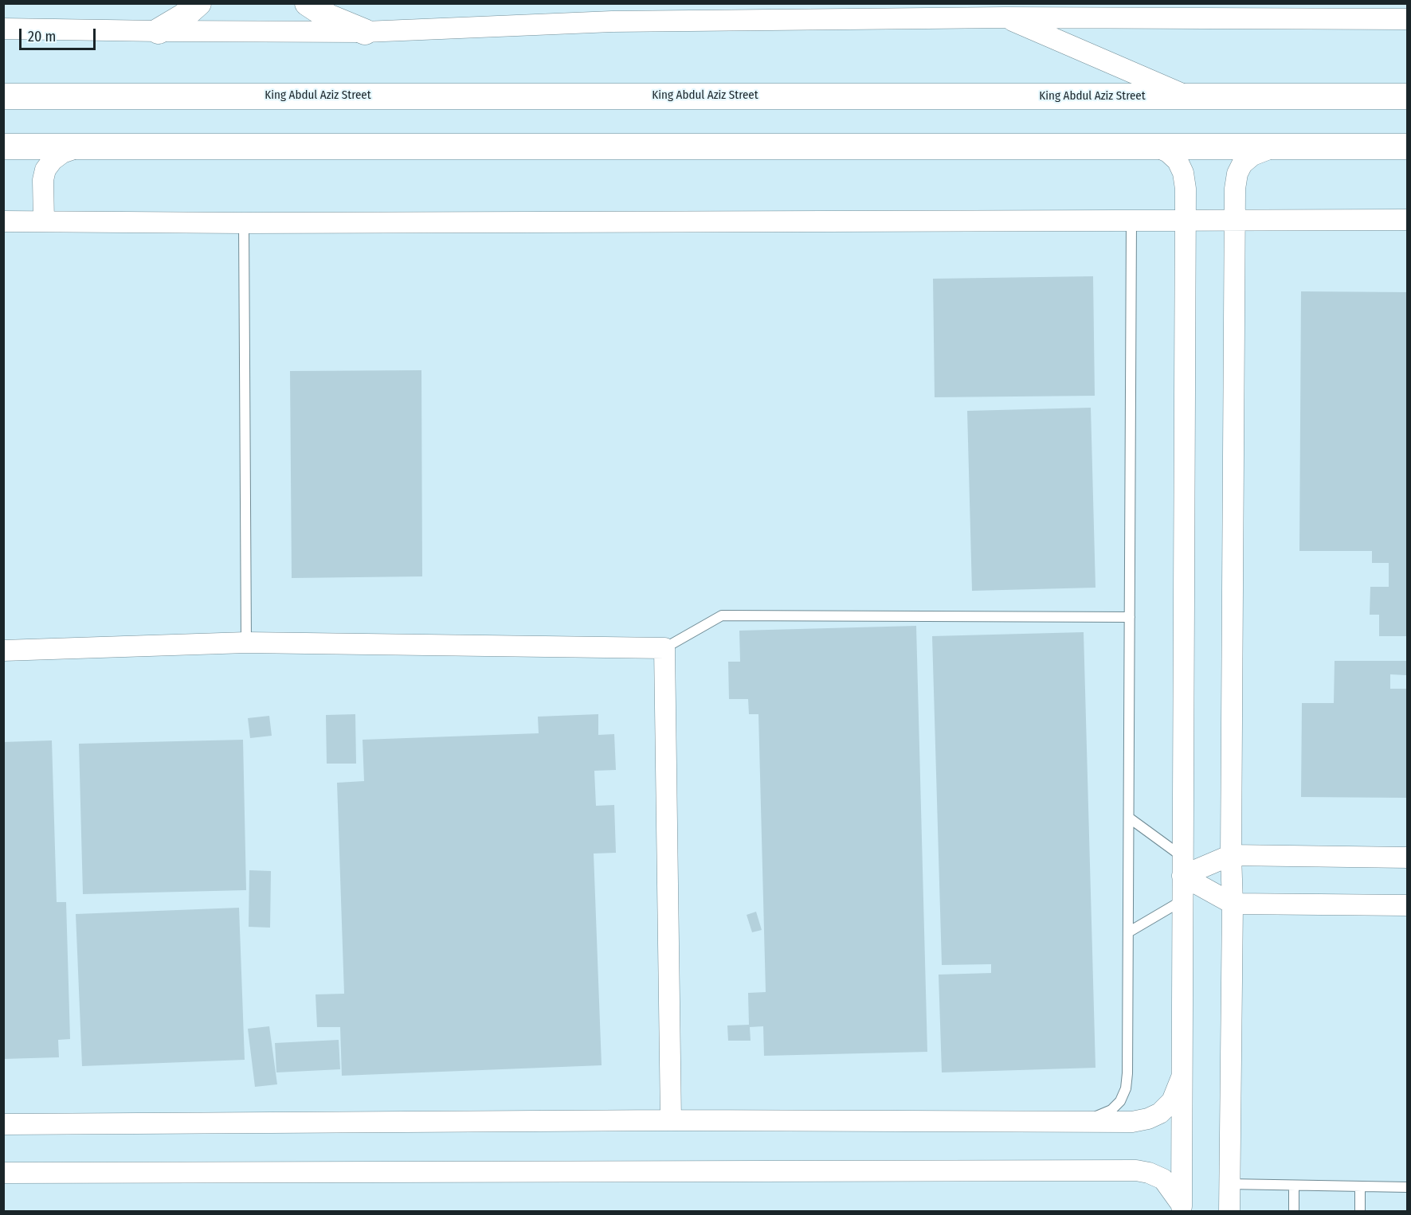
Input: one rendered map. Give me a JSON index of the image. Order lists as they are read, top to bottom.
{
  "streets": {
    "street": ["King Abdul Aziz Street"]
  },
  "scale_bar": "20 m"
}
